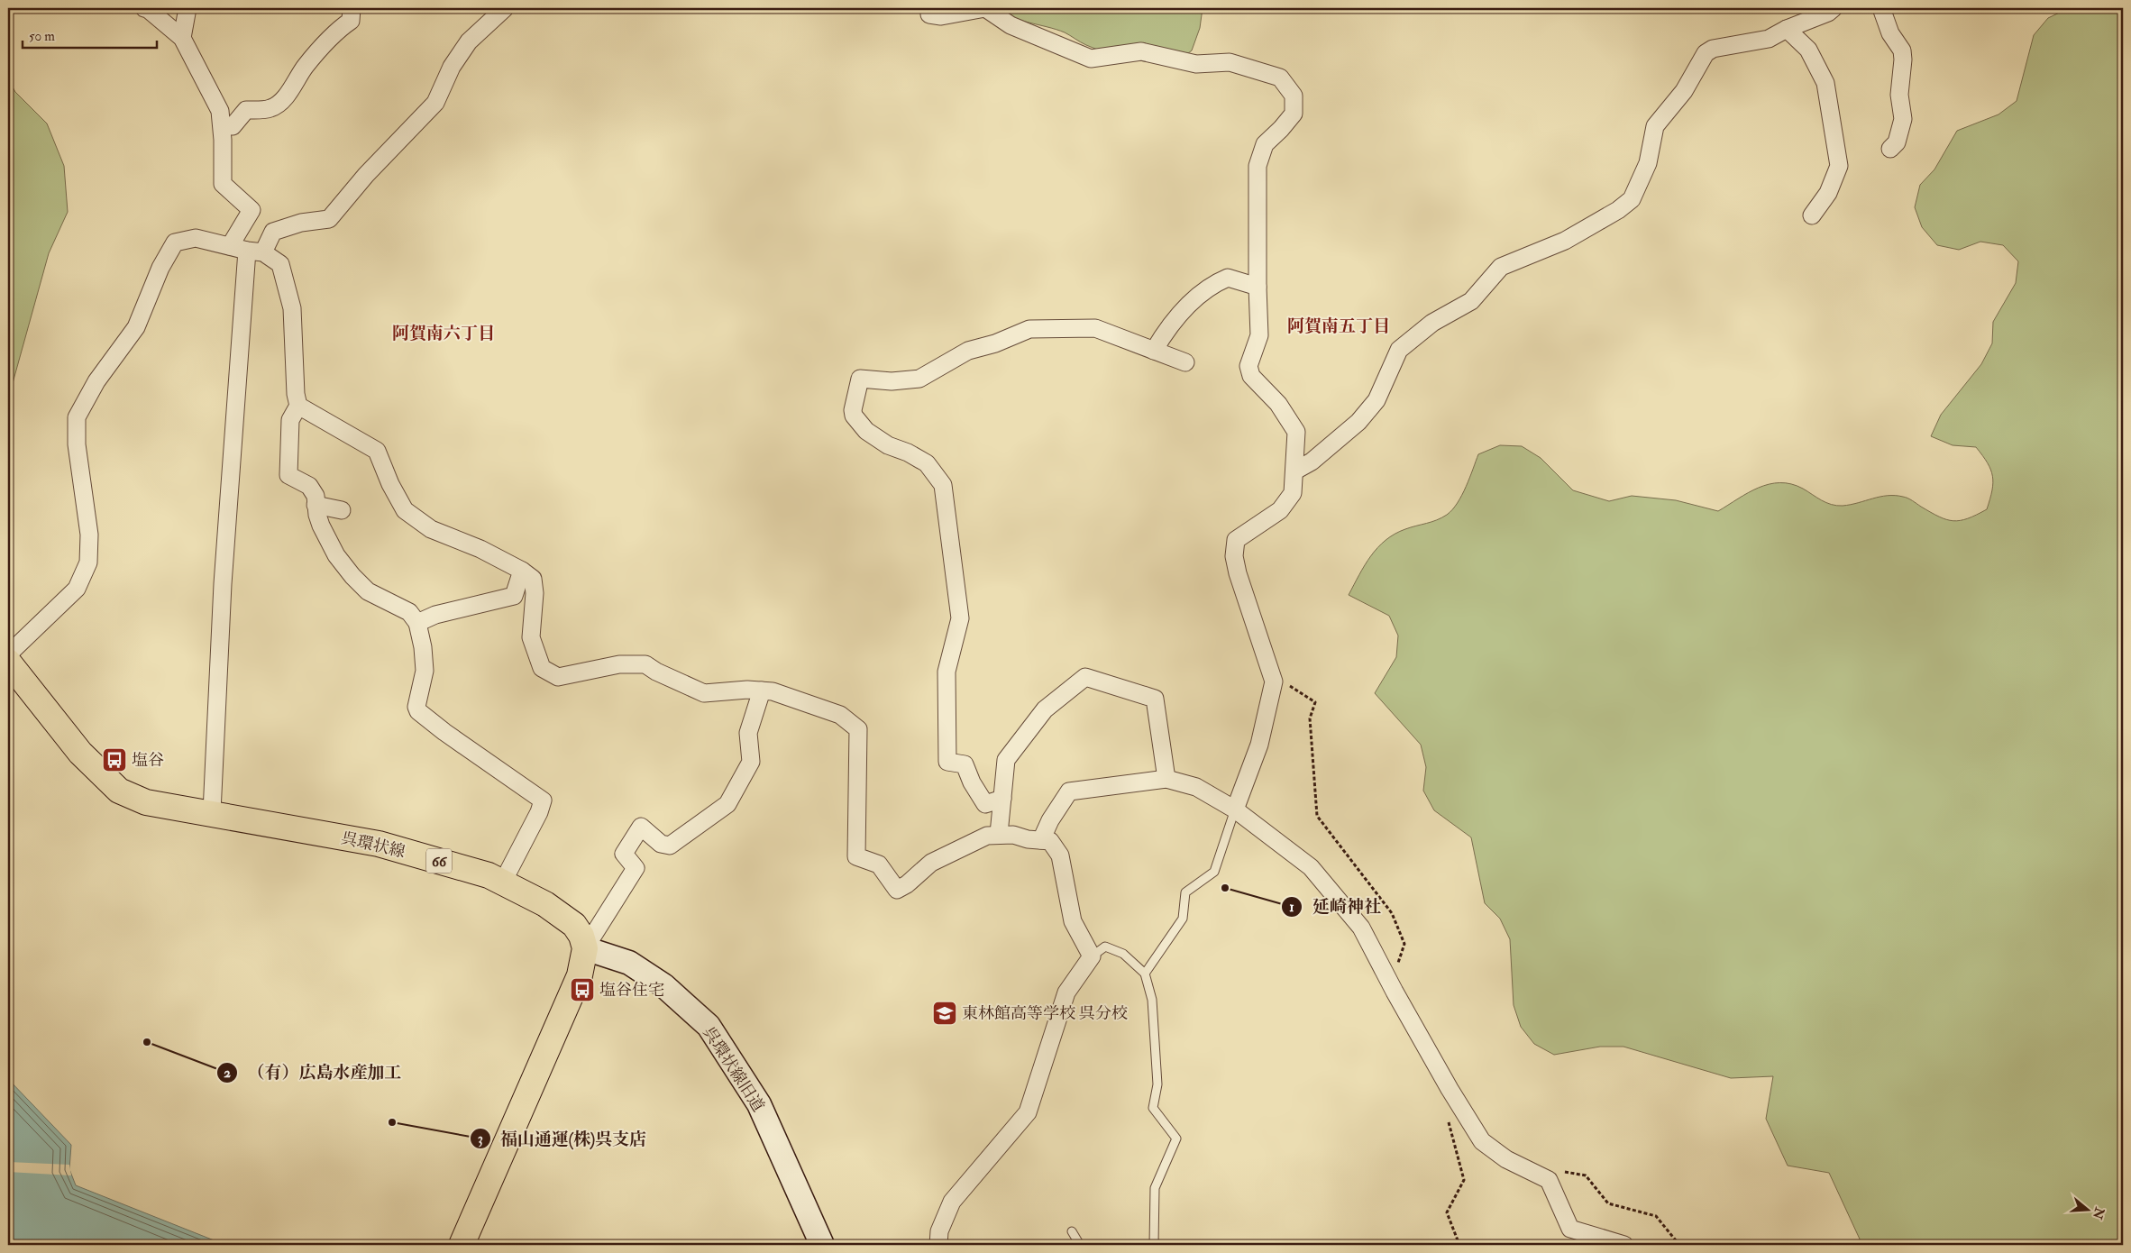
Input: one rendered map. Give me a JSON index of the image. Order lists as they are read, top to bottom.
{
  "streets": {
    "main road": ["呉環状線", "66"],
    "street": ["呉環状線旧道"]
  },
  "crossings": [
    ["呉環状線", "呉環状線旧道"]
  ],
  "districts": ["阿賀南五丁目", "阿賀南六丁目"],
  "places": {
    "bus stop": ["塩谷", "塩谷住宅"],
    "other": ["延崎神社", "（有）広島水産加工", "福山通運(株)呉支店"],
    "school or university": ["東林館高等学校 呉分校"]
  },
  "scale_bar": "50 m",
  "north": "right"
}
